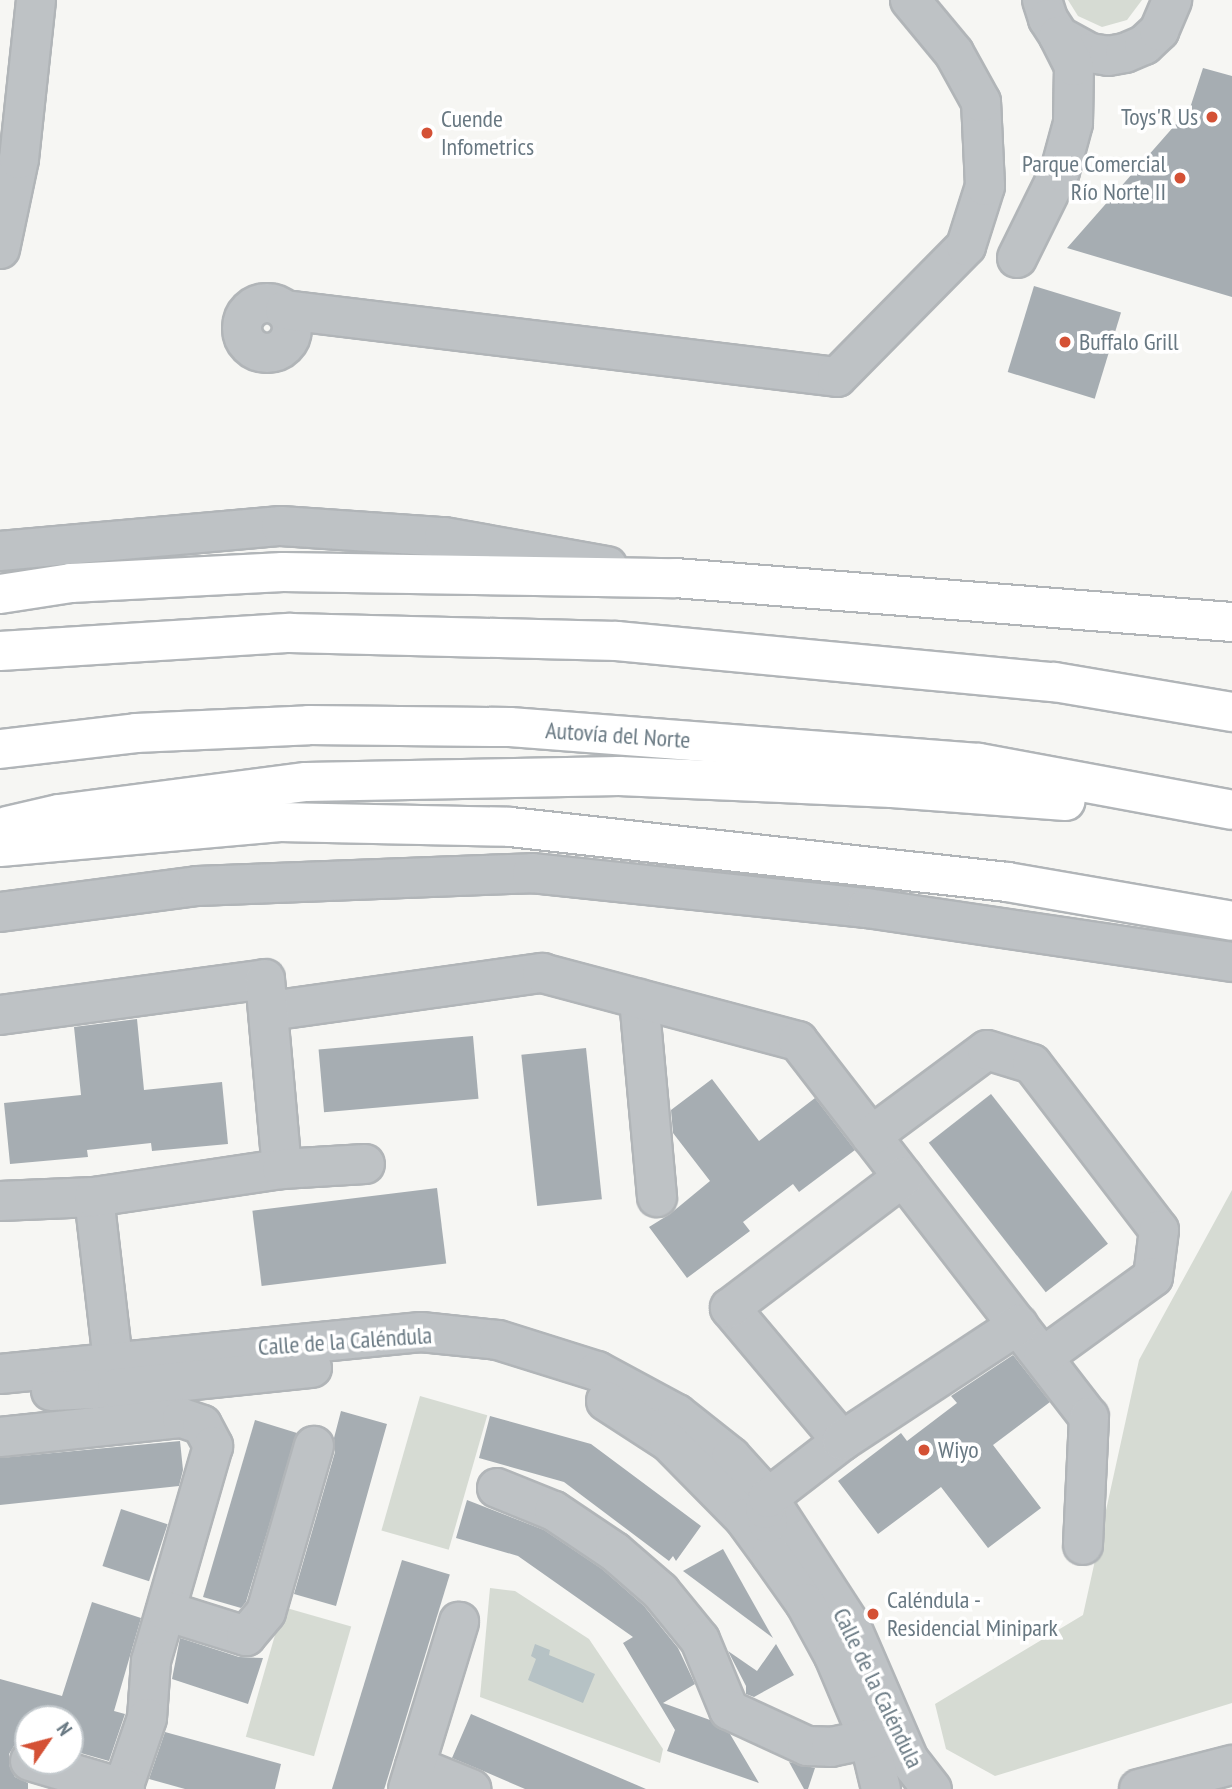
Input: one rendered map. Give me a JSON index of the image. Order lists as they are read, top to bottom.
{
  "streets": {
    "highway": ["Autovía del Norte"],
    "street": ["Calle de la Caléndula"]
  },
  "places": [
    "Toys'R Us",
    "Cuende Infometrics",
    "Parque Comercial Río Norte II",
    "Buffalo Grill",
    "Wiyo",
    "Caléndula - Residencial Minipark"
  ],
  "north": "top right"
}
